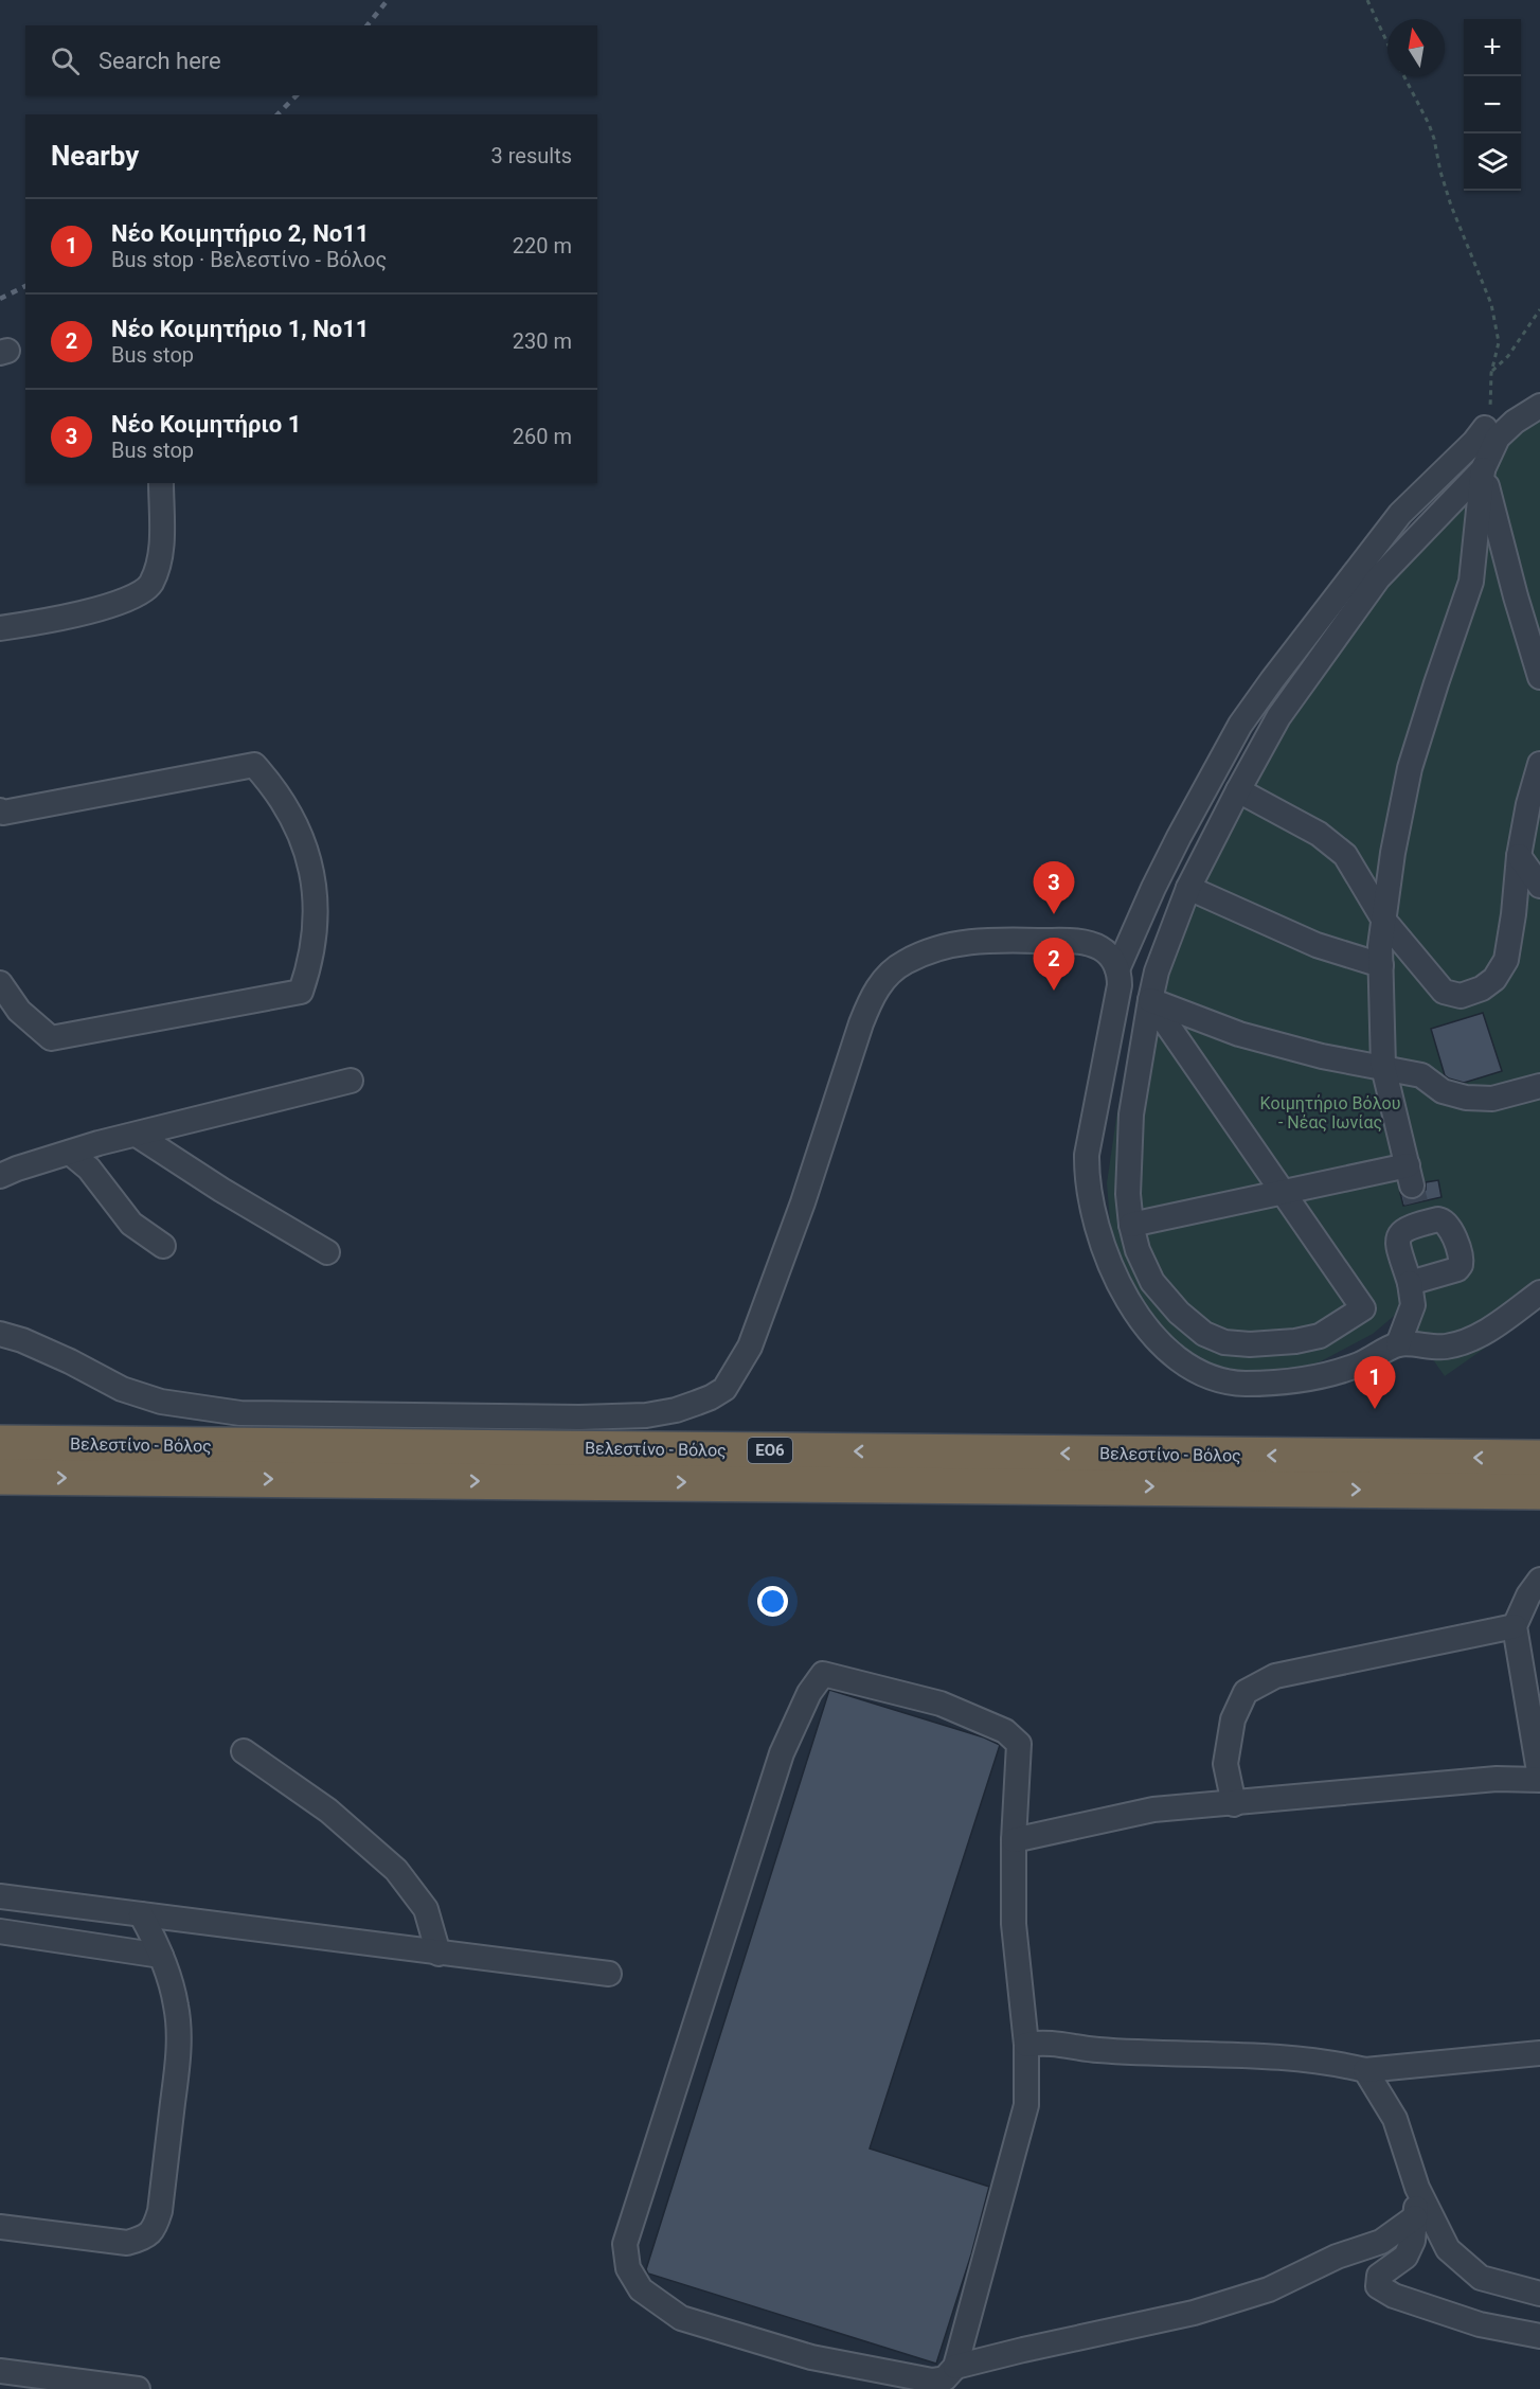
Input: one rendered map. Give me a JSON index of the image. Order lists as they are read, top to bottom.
{
  "streets": {
    "highway": ["Βελεστίνο - Βόλος", "ΕΟ6"]
  },
  "parks": ["Κοιμητήριο Βόλου - Νέας Ιωνίας"],
  "north": "top",
  "page": {
    "map_buttons": ["+", "−"],
    "search": "Search here",
    "heading": ["Nearby", "3 results"],
    "list": [
      {
        "mark": "1",
        "name": "Νέο Κοιμητήριο 2, Νο11",
        "note": "Bus stop · Βελεστίνο - Βόλος",
        "value": "220 m"
      },
      {
        "mark": "2",
        "name": "Νέο Κοιμητήριο 1, Νο11",
        "note": "Bus stop",
        "value": "230 m"
      },
      {
        "mark": "3",
        "name": "Νέο Κοιμητήριο 1",
        "note": "Bus stop",
        "value": "260 m"
      }
    ],
    "pins": ["3", "2", "1"]
  }
}
